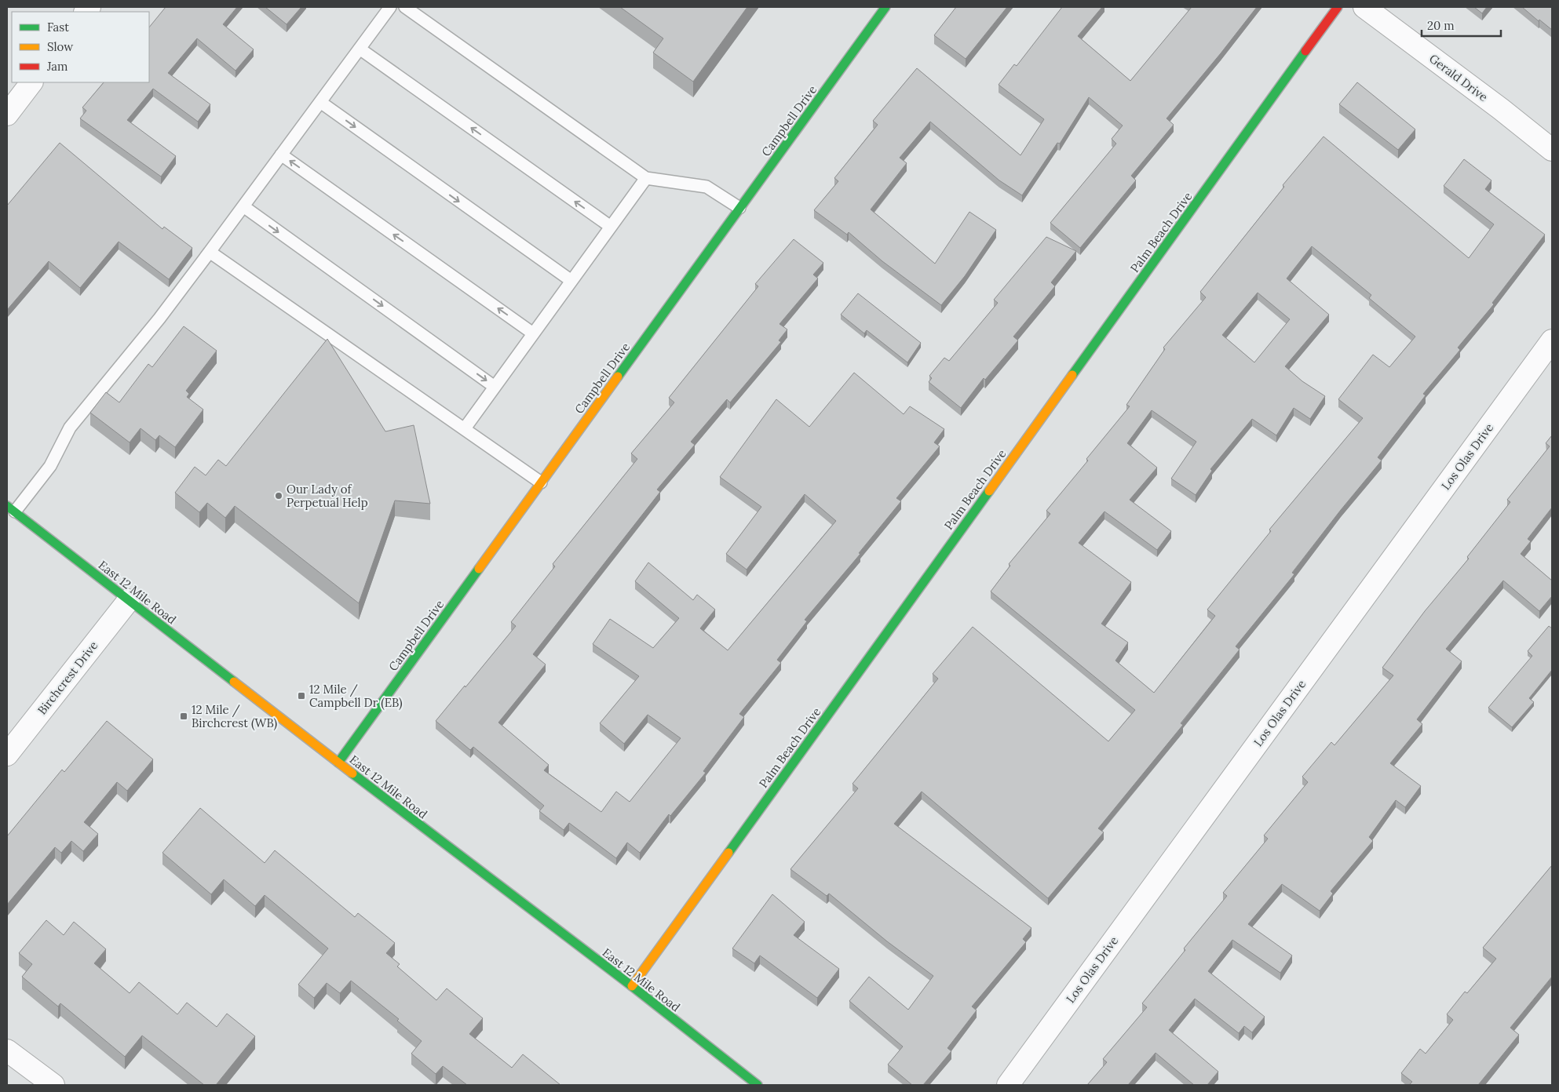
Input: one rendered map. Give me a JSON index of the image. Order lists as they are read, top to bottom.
{
  "streets": {
    "street": [
      "Gerald Drive",
      "Campbell Drive",
      "Palm Beach Drive",
      "Los Olas Drive",
      "East 12 Mile Road",
      "Birchcrest Drive"
    ]
  },
  "crossings": [
    ["Campbell Drive", "East 12 Mile Road"],
    ["Palm Beach Drive", "East 12 Mile Road"],
    ["East 12 Mile Road", "Birchcrest Drive"]
  ],
  "places": {
    "other": ["Our Lady of Perpetual Help"],
    "transit": ["12 Mile / Campbell Dr (EB)", "12 Mile / Birchcrest (WB)"]
  },
  "legend": ["Fast", "Slow", "Jam"],
  "scale_bar": "20 m"
}
